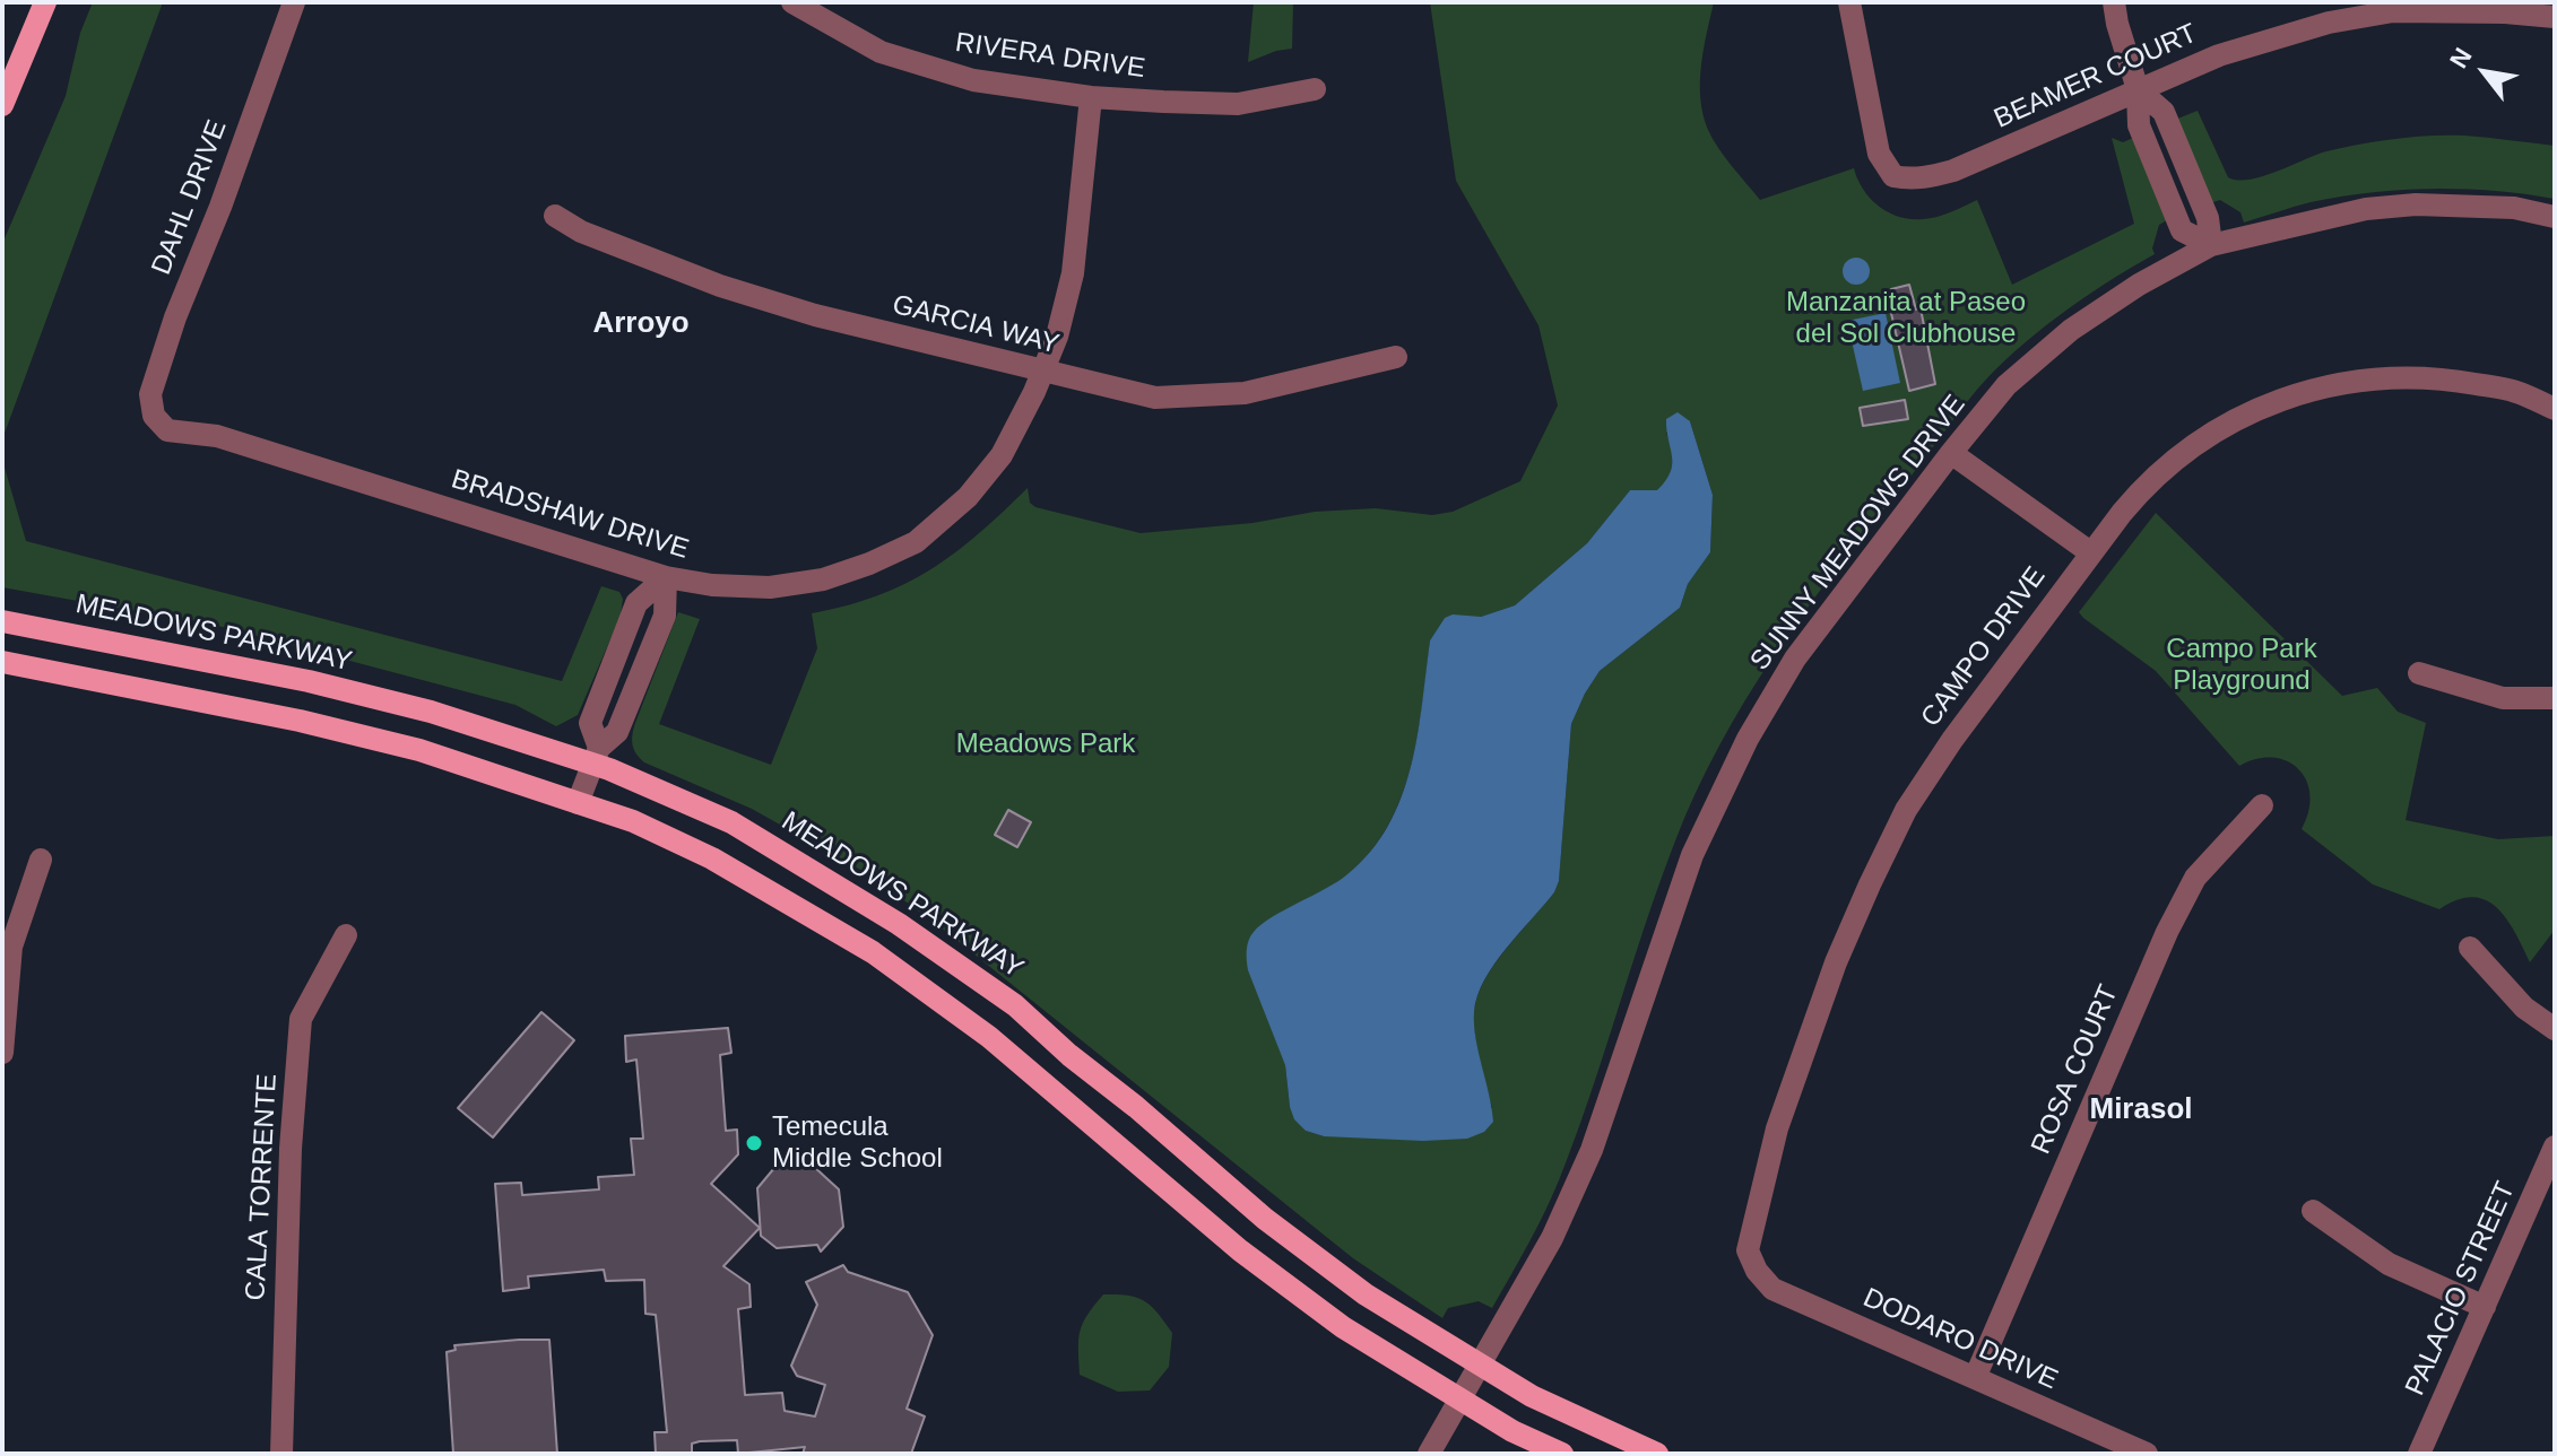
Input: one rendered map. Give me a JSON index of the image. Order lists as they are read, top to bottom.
{
  "streets": {
    "main road": ["MEADOWS PARKWAY"],
    "street": [
      "RIVERA DRIVE",
      "BEAMER COURT",
      "DAHL DRIVE",
      "GARCIA WAY",
      "BRADSHAW DRIVE",
      "SUNNY MEADOWS DRIVE",
      "CAMPO DRIVE",
      "ROSA COURT",
      "CALA TORRENTE",
      "PALACIO STREET",
      "DODARO DRIVE"
    ]
  },
  "crossings": [
    ["RIVERA DRIVE", "BRADSHAW DRIVE"],
    ["DAHL DRIVE", "BRADSHAW DRIVE"],
    ["GARCIA WAY", "BRADSHAW DRIVE"],
    ["SUNNY MEADOWS DRIVE", "MEADOWS PARKWAY"],
    ["CAMPO DRIVE", "DODARO DRIVE"],
    ["ROSA COURT", "DODARO DRIVE"]
  ],
  "districts": ["Arroyo", "Mirasol"],
  "parks": ["Manzanita at Paseo del Sol Clubhouse", "Campo Park Playground", "Meadows Park"],
  "places": ["Temecula Middle School"],
  "north": "top left"
}
